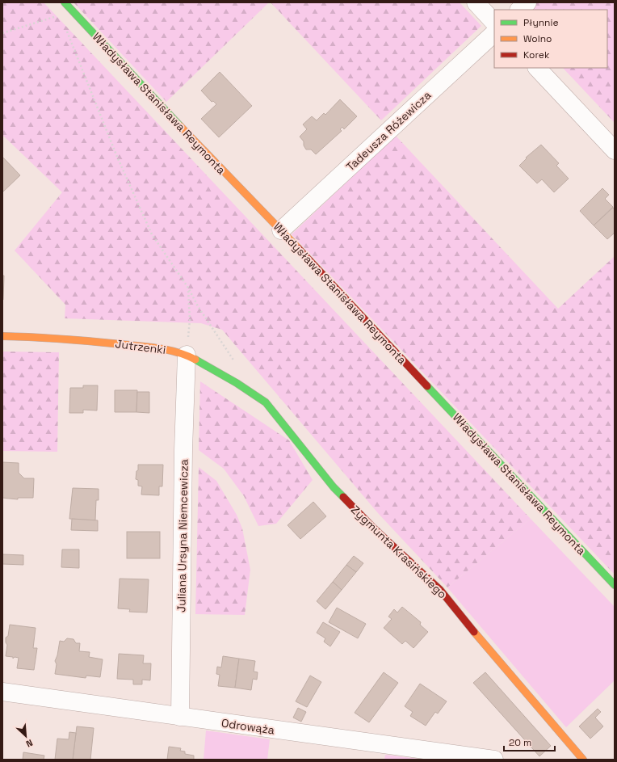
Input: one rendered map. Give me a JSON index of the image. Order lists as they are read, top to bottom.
{
  "streets": {
    "street": [
      "Władysława Stanisława Reymonta",
      "Tadeusza Różewicza",
      "Jutrzenki",
      "Juliana Ursyna Niemcewicza",
      "Zygmunta Krasińskiego",
      "Odrowąża"
    ]
  },
  "crossings": [
    ["Władysława Stanisława Reymonta", "Tadeusza Różewicza"],
    ["Jutrzenki", "Juliana Ursyna Niemcewicza"],
    ["Jutrzenki", "Zygmunta Krasińskiego"],
    ["Juliana Ursyna Niemcewicza", "Odrowąża"]
  ],
  "legend": ["Płynnie", "Wolno", "Korek"],
  "scale_bar": "20 m",
  "north": "bottom right"
}
